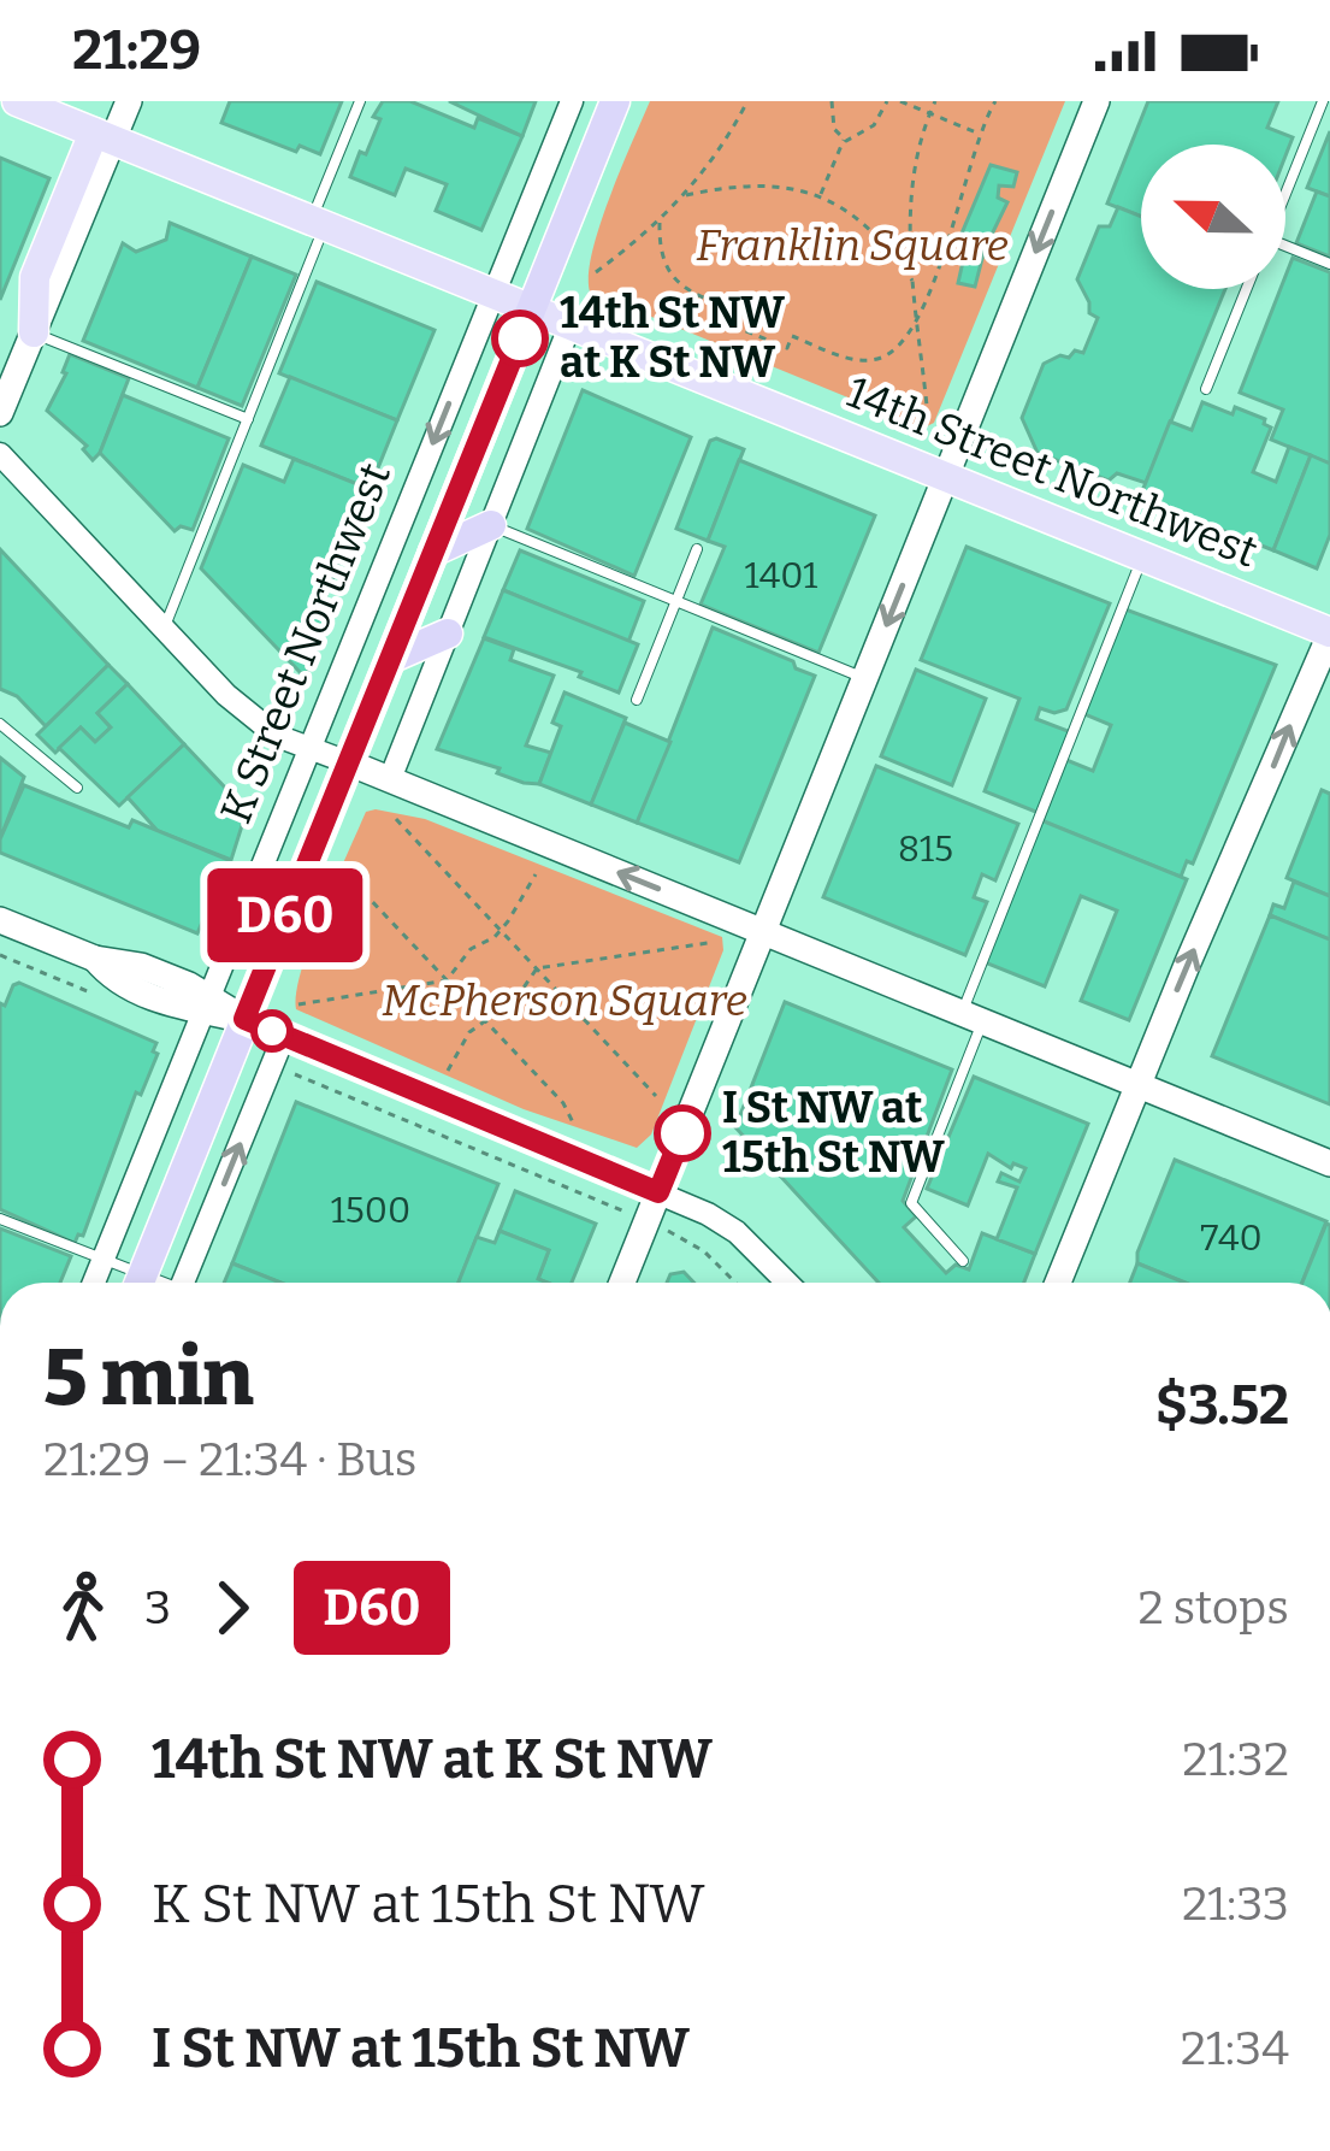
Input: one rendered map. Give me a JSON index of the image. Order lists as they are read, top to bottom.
{
  "streets": {
    "highway": ["K Street Northwest"],
    "main road": ["14th Street Northwest"]
  },
  "crossings": [
    ["14th Street Northwest", "K Street Northwest"]
  ],
  "parks": ["Franklin Square", "McPherson Square"],
  "places": ["14th St NW at K St NW", "I St NW at 15th St NW"],
  "lines": ["bus line D60"],
  "house_numbers": [
    "1401",
    "815",
    "1500",
    "740"
  ],
  "north": "left",
  "page": {
    "status": "21:29",
    "on_map": "D60",
    "heading": ["5 min", "21:29 – 21:34 · Bus", "$3.52"],
    "legs": ["3", "D60", "2 stops"],
    "list": [
      {
        "name": "14th St NW at K St NW",
        "value": "21:32"
      },
      {
        "name": "K St NW at 15th St NW",
        "value": "21:33"
      },
      {
        "name": "I St NW at 15th St NW",
        "value": "21:34"
      }
    ]
  }
}
